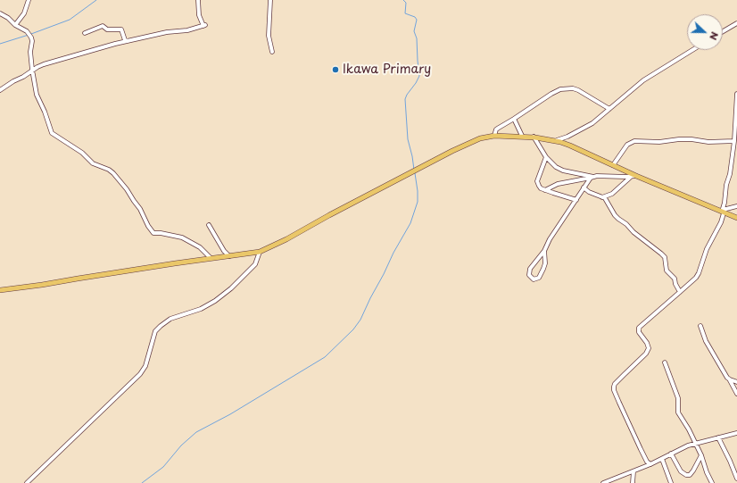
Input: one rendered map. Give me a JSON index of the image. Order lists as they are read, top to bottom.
{
  "places": ["Ikawa Primary"],
  "north": "right"
}
